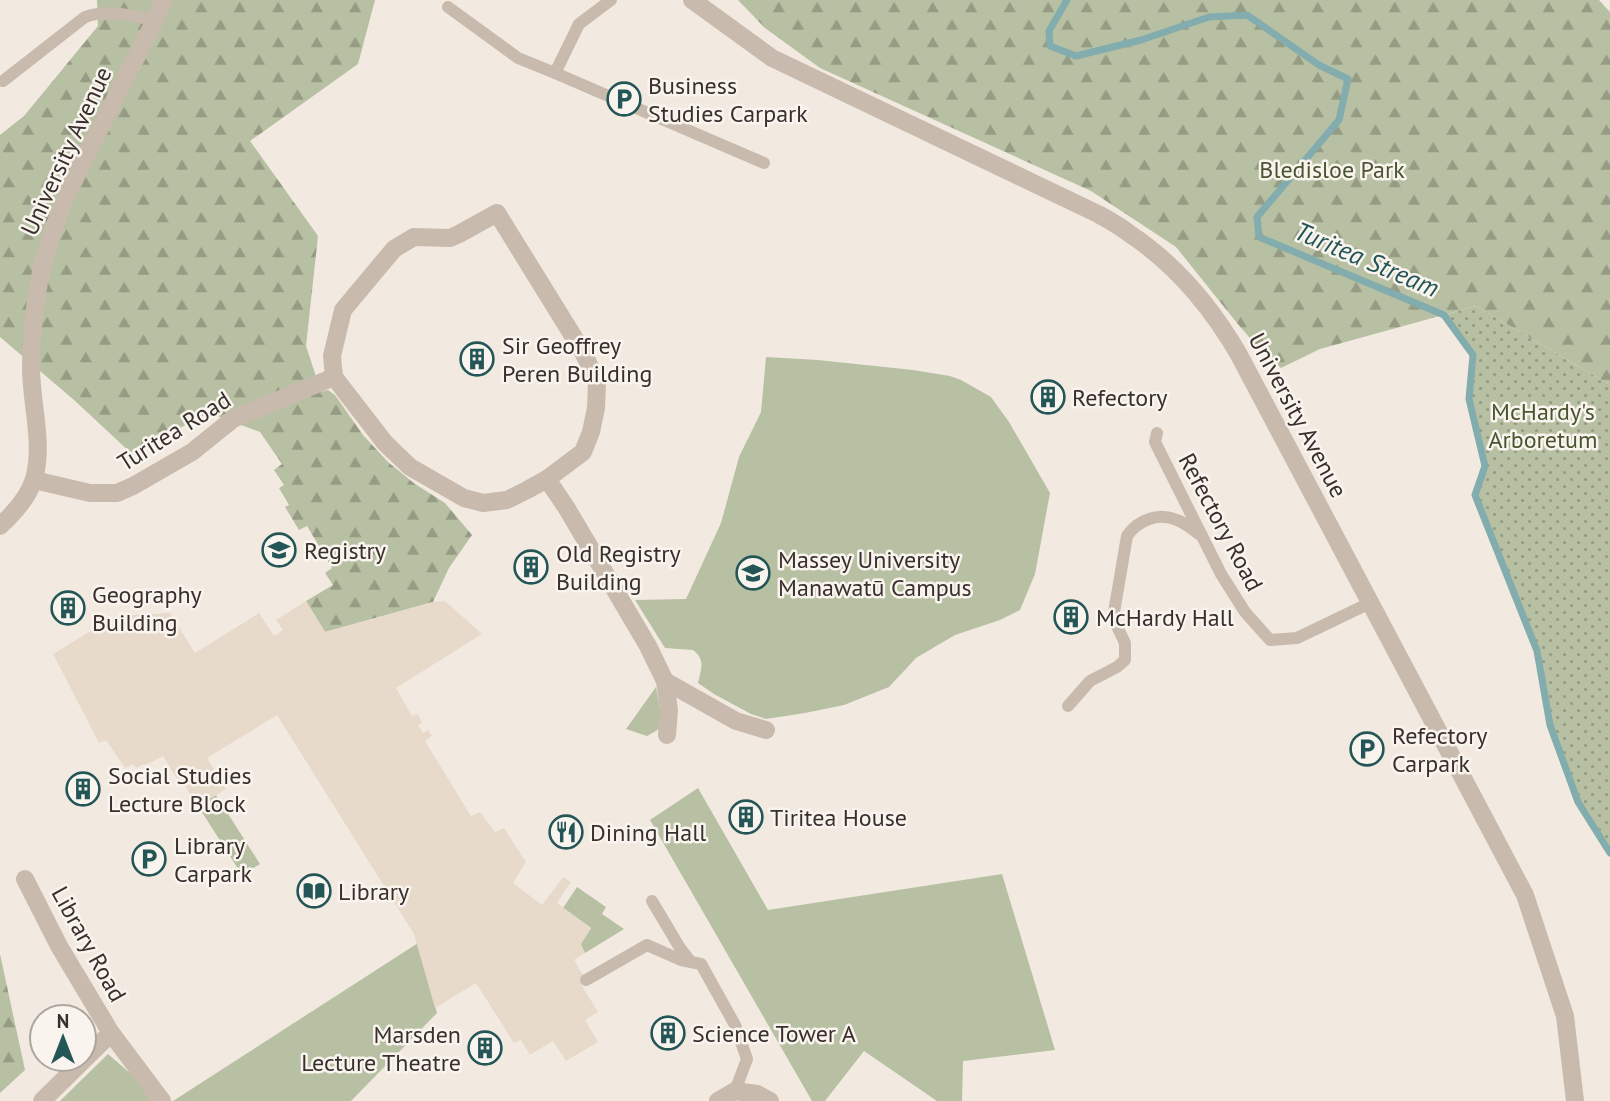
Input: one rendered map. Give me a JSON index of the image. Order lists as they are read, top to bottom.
{
  "streets": {
    "street": ["University Avenue", "Turitea Road", "Library Road"],
    "lane": ["Refectory Road"]
  },
  "crossings": [
    ["University Avenue", "Turitea Road"],
    ["University Avenue", "Refectory Road"]
  ],
  "water": ["Turitea Stream"],
  "parks": ["Bledisloe Park", "McHardy's Arboretum"],
  "places": {
    "parking": ["Business Studies Carpark", "Refectory Carpark", "Library Carpark"],
    "building": [
      "Sir Geoffrey Peren Building",
      "Refectory",
      "Old Registry Building",
      "Geography Building",
      "McHardy Hall",
      "Social Studies Lecture Block",
      "Tiritea House",
      "Science Tower A",
      "Marsden Lecture Theatre"
    ],
    "school or university": ["Registry", "Massey University Manawatū Campus"],
    "restaurant": ["Dining Hall"],
    "library": ["Library"]
  },
  "north": "top"
}
